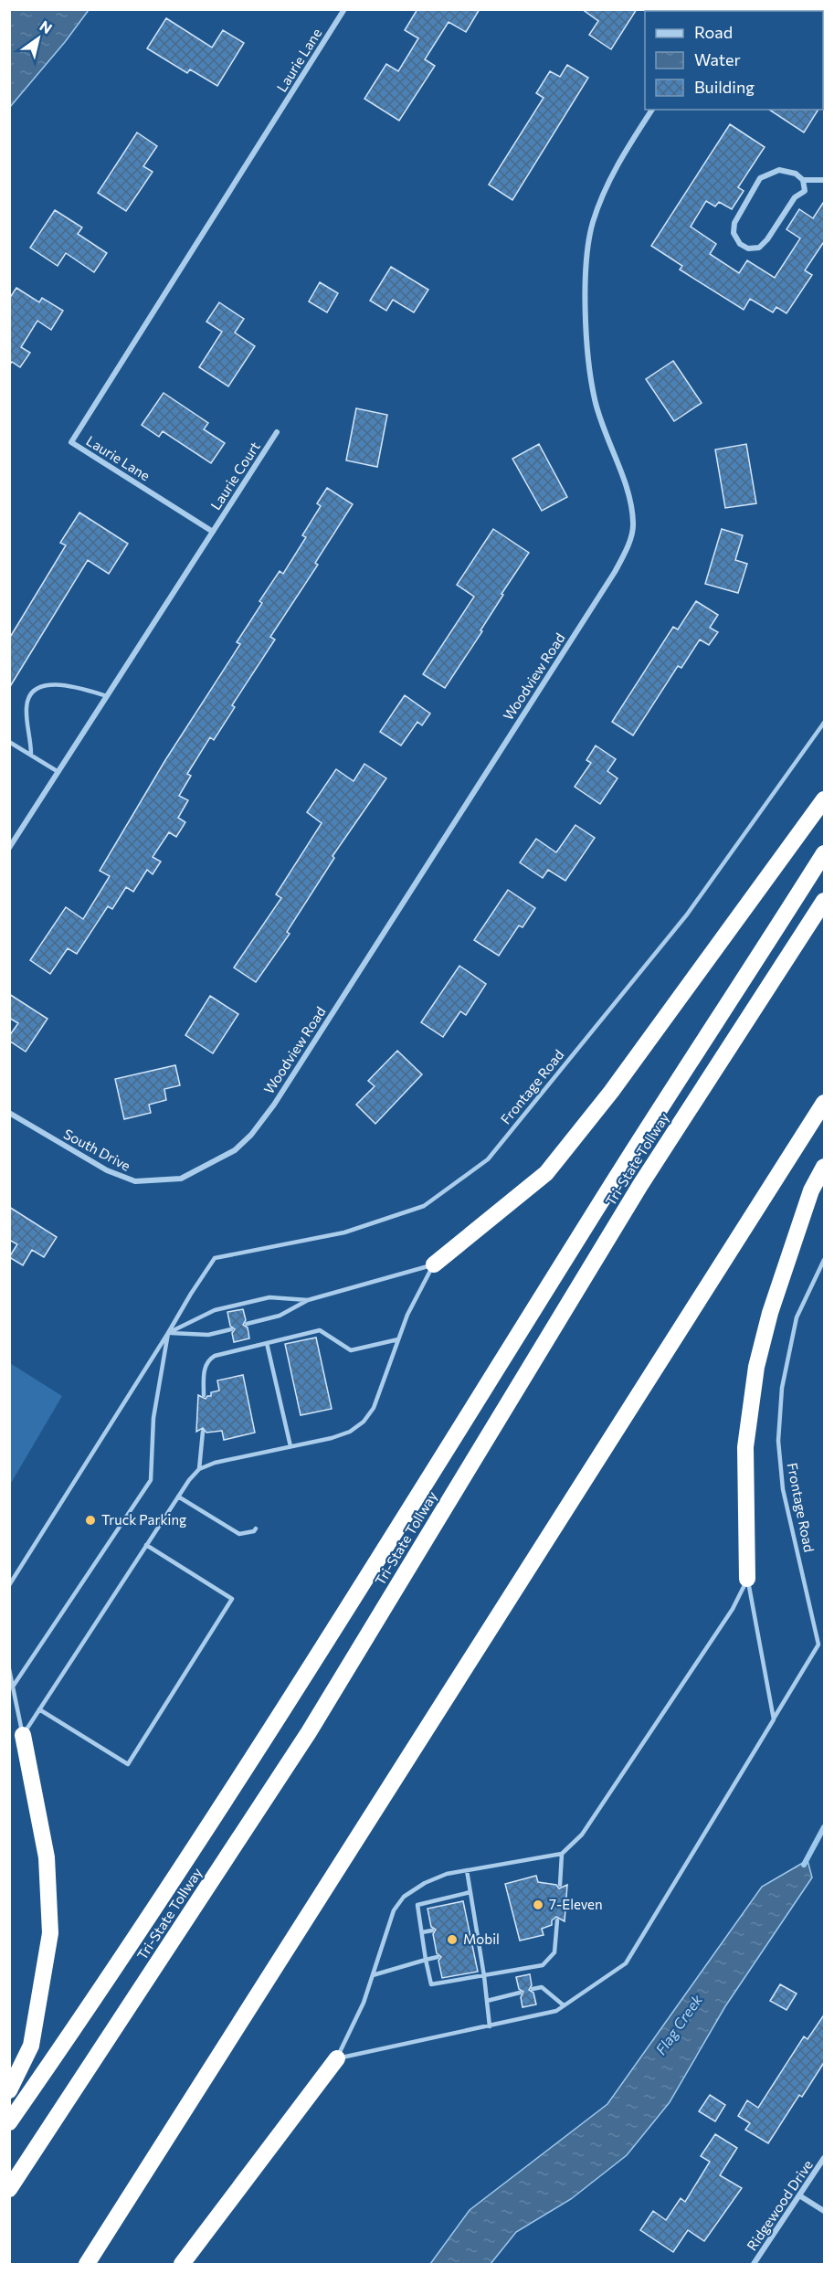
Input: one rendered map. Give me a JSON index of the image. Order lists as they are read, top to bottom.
{
  "streets": {
    "highway": ["Tri-State Tollway"],
    "street": [
      "Laurie Lane",
      "Laurie Court",
      "Woodview Road",
      "South Drive",
      "Ridgewood Drive"
    ],
    "lane": ["Frontage Road"]
  },
  "crossings": [
    ["Laurie Lane", "Laurie Court"],
    ["Woodview Road", "South Drive"]
  ],
  "water": ["Flag Creek"],
  "places": ["Truck Parking", "7-Eleven", "Mobil"],
  "legend": ["Road", "Water", "Building"],
  "north": "top right"
}
